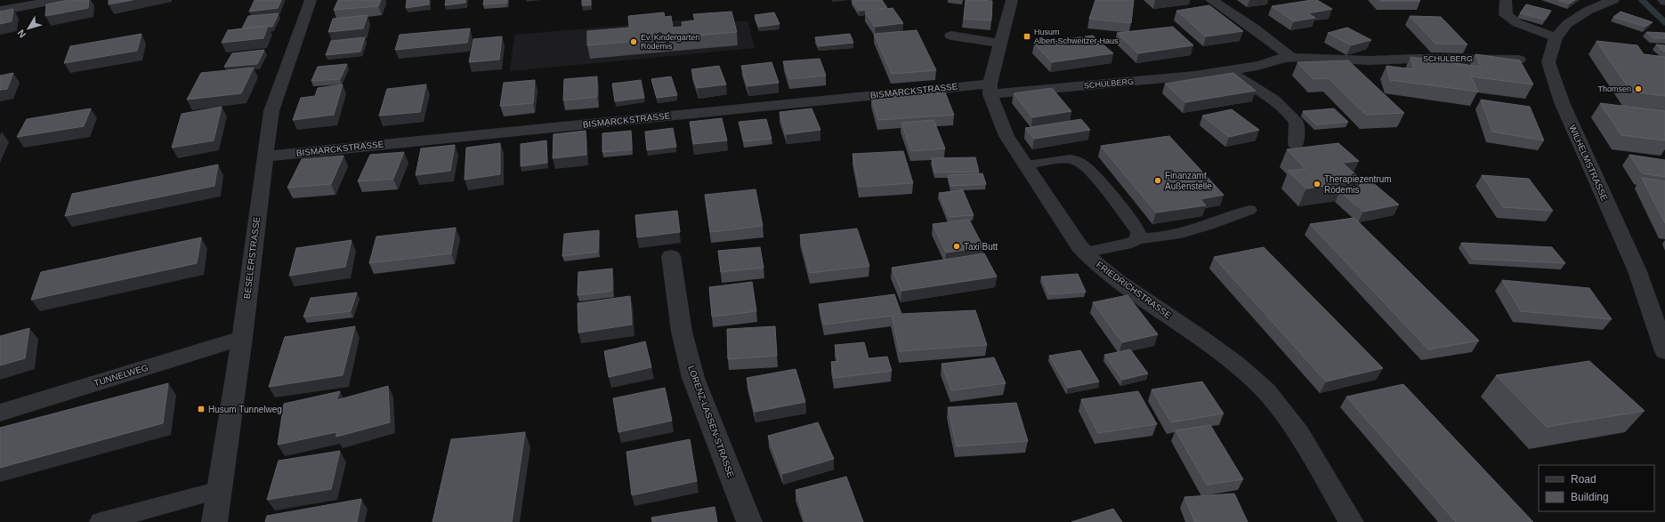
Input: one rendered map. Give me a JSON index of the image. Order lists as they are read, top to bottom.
{
  "streets": {
    "street": [
      "SCHULBERG",
      "BISMARCKSTRASSE",
      "WILHELMSTRASSE",
      "BESELERSTRASSE",
      "FRIEDRICHSTRASSE",
      "TUNNELWEG",
      "LORENZ-LASSEN-STRASSE"
    ]
  },
  "crossings": [
    ["SCHULBERG", "BISMARCKSTRASSE"],
    ["SCHULBERG", "FRIEDRICHSTRASSE"],
    ["BISMARCKSTRASSE", "BESELERSTRASSE"],
    ["BISMARCKSTRASSE", "FRIEDRICHSTRASSE"],
    ["BESELERSTRASSE", "TUNNELWEG"]
  ],
  "places": {
    "transit": ["Husum Albert-Schweitzer-Haus", "Husum Tunnelweg"],
    "other": [
      "Ev. Kindergarten Rödemis",
      "Thomsen",
      "Finanzamt Außenstelle",
      "Therapiezentrum Rödemis",
      "Taxi Butt"
    ]
  },
  "legend": ["Road", "Building"],
  "north": "bottom left"
}
